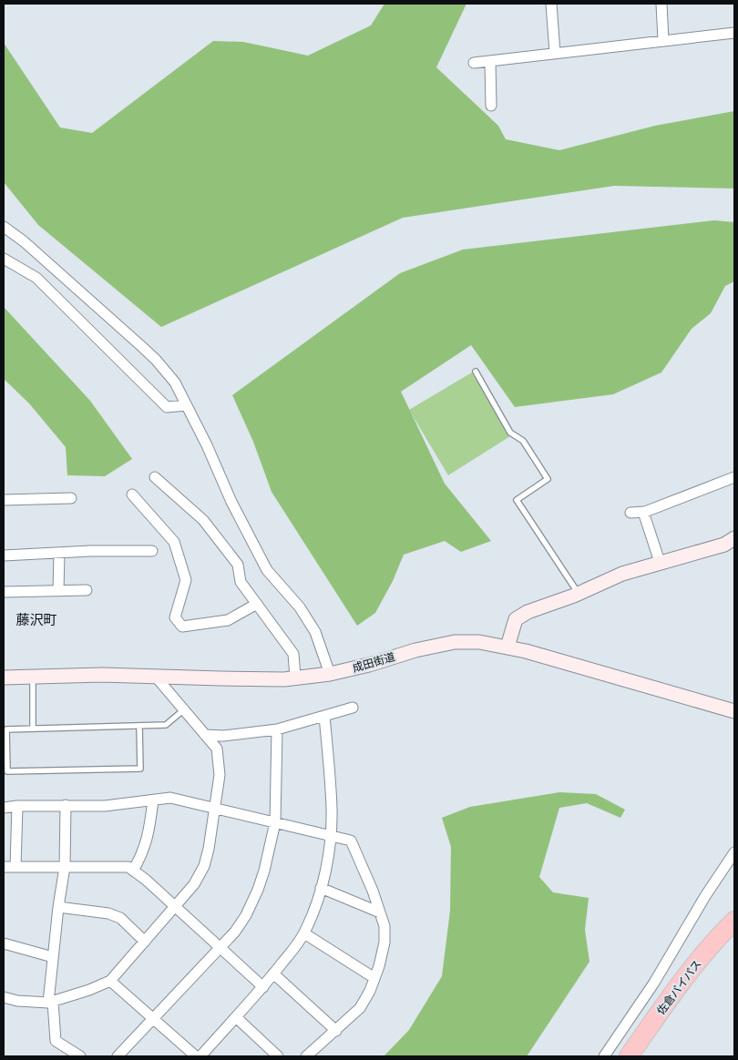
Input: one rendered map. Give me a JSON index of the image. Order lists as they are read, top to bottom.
{
  "streets": {
    "highway": ["佐倉バイパス"],
    "street": ["成田街道"]
  },
  "districts": ["藤沢町"]
}
